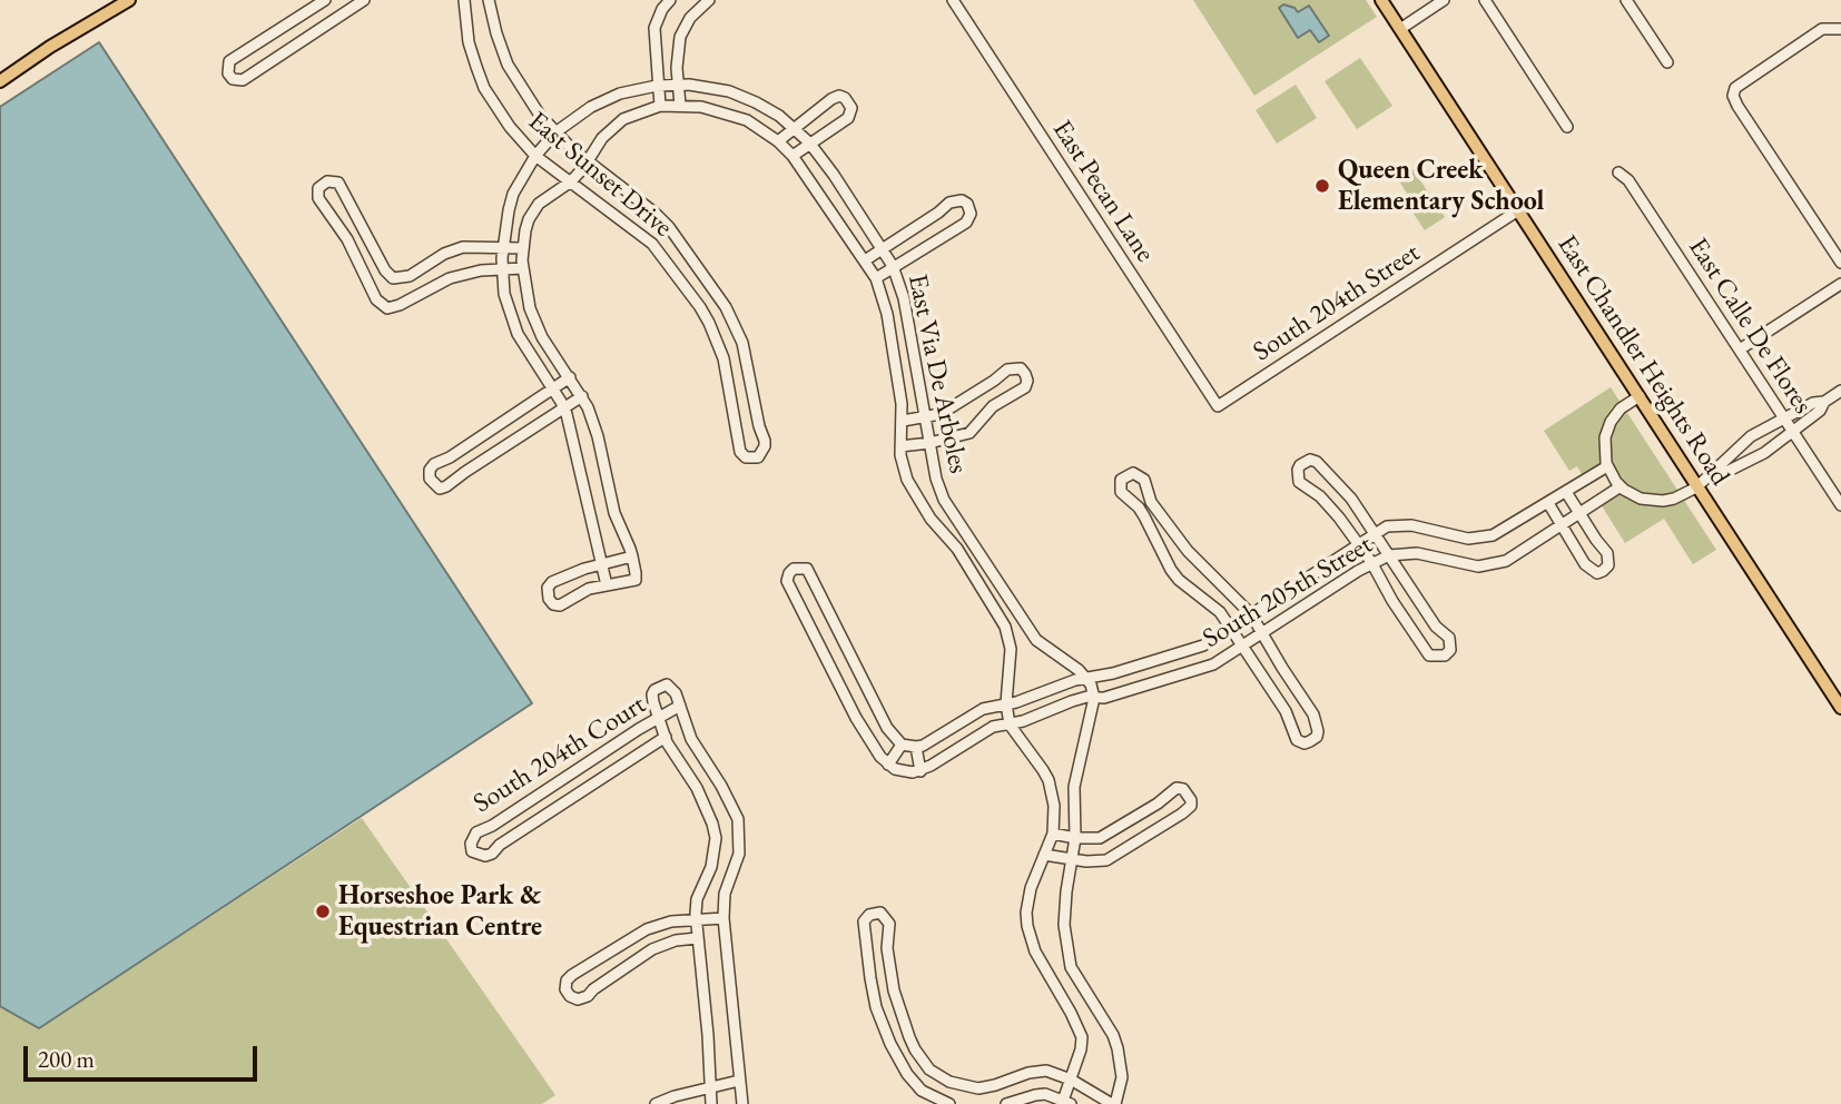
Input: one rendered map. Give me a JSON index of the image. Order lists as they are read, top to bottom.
{
  "streets": {
    "main road": ["East Chandler Heights Road"],
    "street": [
      "East Sunset Drive",
      "East Pecan Lane",
      "South 204th Street",
      "East Calle De Flores",
      "East Via De Arboles",
      "South 205th Street",
      "South 204th Court"
    ]
  },
  "crossings": [
    ["East Sunset Drive", "East Via De Arboles"],
    ["East Pecan Lane", "South 204th Street"],
    ["South 204th Street", "East Chandler Heights Road"],
    ["East Via De Arboles", "South 205th Street"]
  ],
  "places": ["Queen Creek Elementary School", "Horseshoe Park & Equestrian Centre"],
  "scale_bar": "200 m"
}
